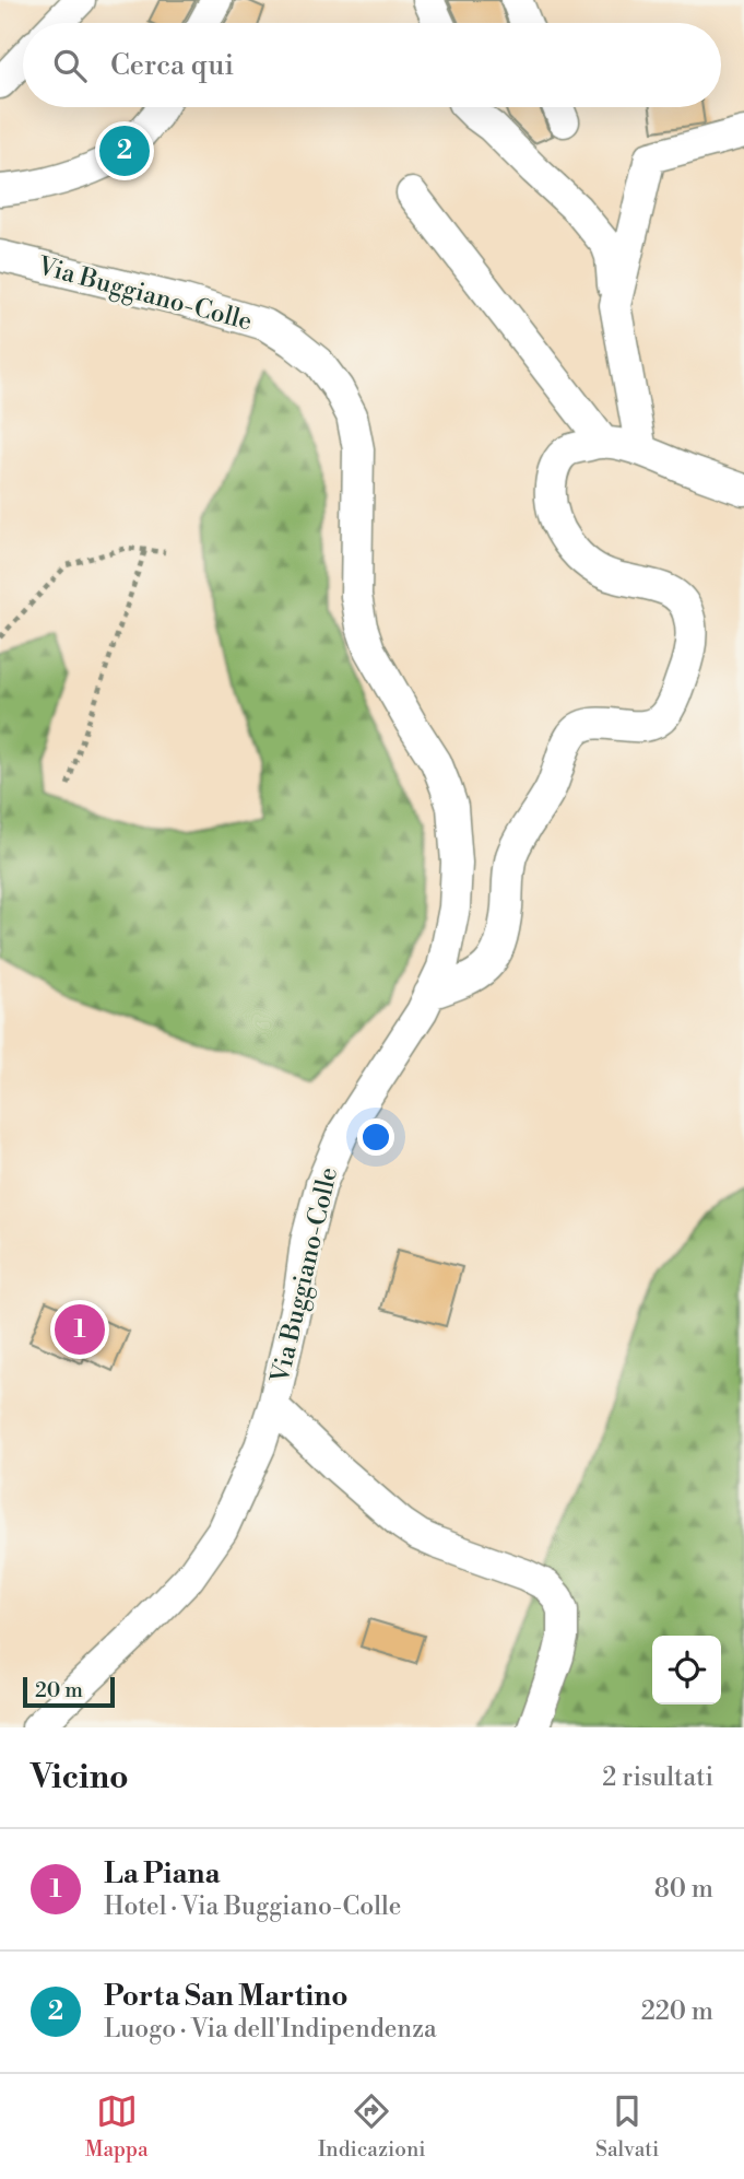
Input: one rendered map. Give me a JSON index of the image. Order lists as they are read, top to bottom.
{
  "streets": {
    "street": ["Via Buggiano-Colle"]
  },
  "scale_bar": "20 m",
  "page": {
    "search": "Cerca qui",
    "pins": ["2", "1"],
    "scale": "20 m",
    "heading": ["Vicino", "2 risultati"],
    "list": [
      {
        "mark": "1",
        "name": "La Piana",
        "note": "Hotel · Via Buggiano-Colle",
        "value": "80 m"
      },
      {
        "mark": "2",
        "name": "Porta San Martino",
        "note": "Luogo · Via dell'Indipendenza",
        "value": "220 m"
      }
    ],
    "nav": ["Mappa", "Indicazioni", "Salvati"]
  }
}
